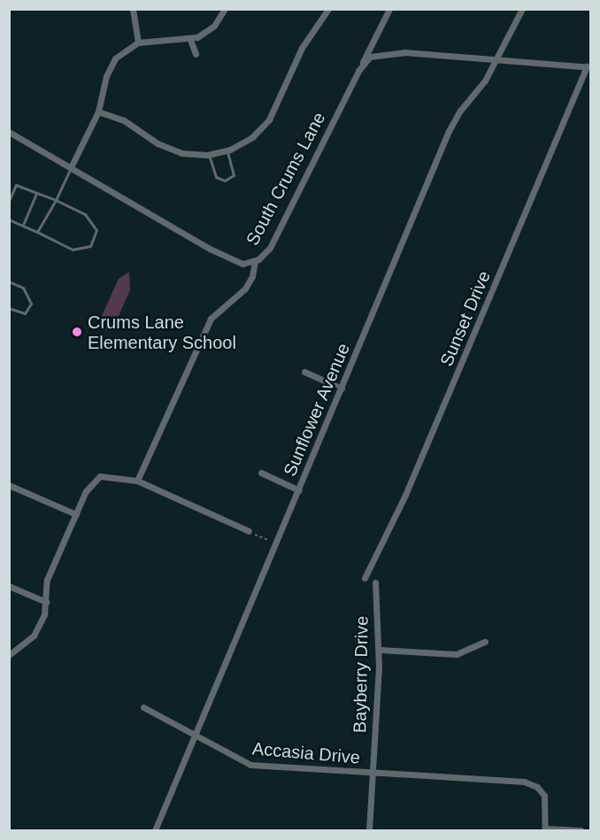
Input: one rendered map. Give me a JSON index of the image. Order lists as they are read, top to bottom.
{
  "streets": {
    "street": [
      "South Crums Lane",
      "Sunset Drive",
      "Sunflower Avenue",
      "Bayberry Drive",
      "Accasia Drive"
    ]
  },
  "crossings": [
    ["Sunflower Avenue", "Accasia Drive"],
    ["Bayberry Drive", "Accasia Drive"]
  ],
  "places": ["Crums Lane Elementary School"]
}
